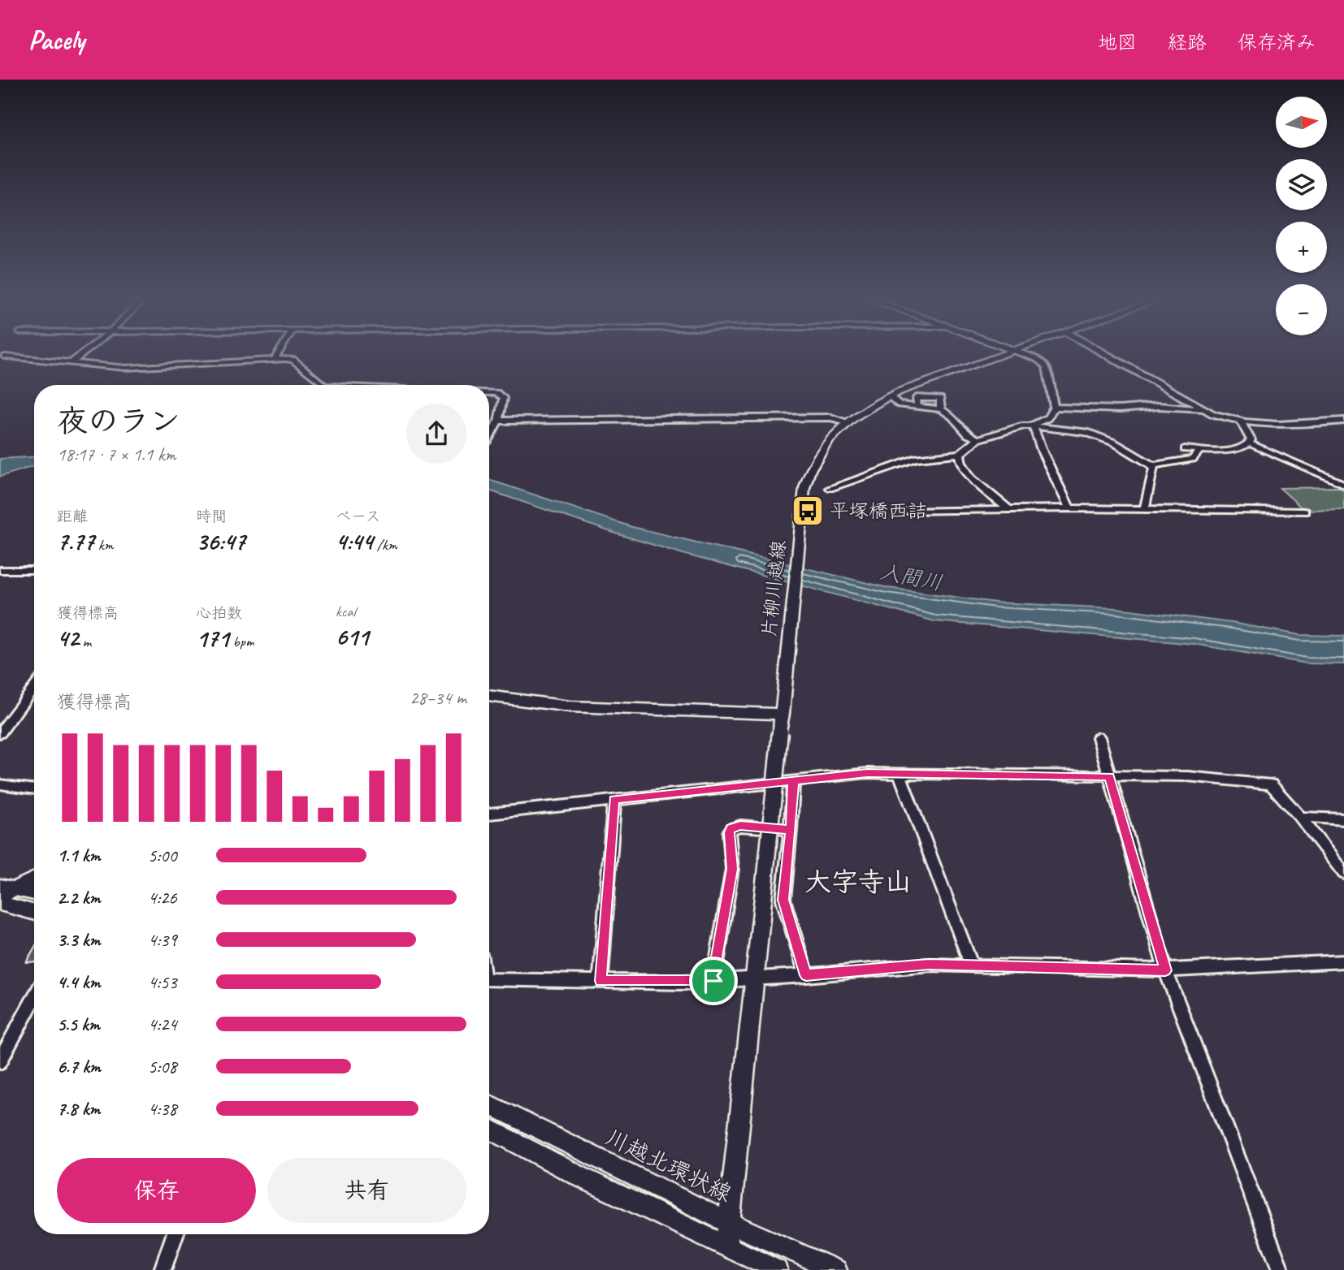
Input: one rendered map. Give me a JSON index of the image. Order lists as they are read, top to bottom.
{
  "streets": {
    "main road": ["片柳川越線", "川越北環状線"]
  },
  "crossings": [
    ["片柳川越線", "川越北環状線"]
  ],
  "districts": ["大字寺山"],
  "water": ["入間川"],
  "places": {
    "bus stop": ["平塚橋西詰"]
  },
  "north": "right",
  "page": {
    "header": "Pacely",
    "nav": ["地図", "経路", "保存済み"],
    "map_buttons": ["+", "−"],
    "heading": ["夜のラン", "18:17 · 7 × 1.1 km"],
    "stats": [
      ["距離", "7.77 km"],
      ["時間", "36:47"],
      ["ペース", "4:44 /km"],
      ["獲得標高", "42 m"],
      ["心拍数", "171 bpm"],
      ["kcal", "611"]
    ],
    "chart": ["獲得標高", "28–34 m"],
    "list": [
      {
        "name": "1.1 km",
        "note": "5:00"
      },
      {
        "name": "2.2 km",
        "note": "4:26"
      },
      {
        "name": "3.3 km",
        "note": "4:39"
      },
      {
        "name": "4.4 km",
        "note": "4:53"
      },
      {
        "name": "5.5 km",
        "note": "4:24"
      },
      {
        "name": "6.7 km",
        "note": "5:08"
      },
      {
        "name": "7.8 km",
        "note": "4:38"
      }
    ],
    "buttons": ["保存", "共有"]
  }
}
